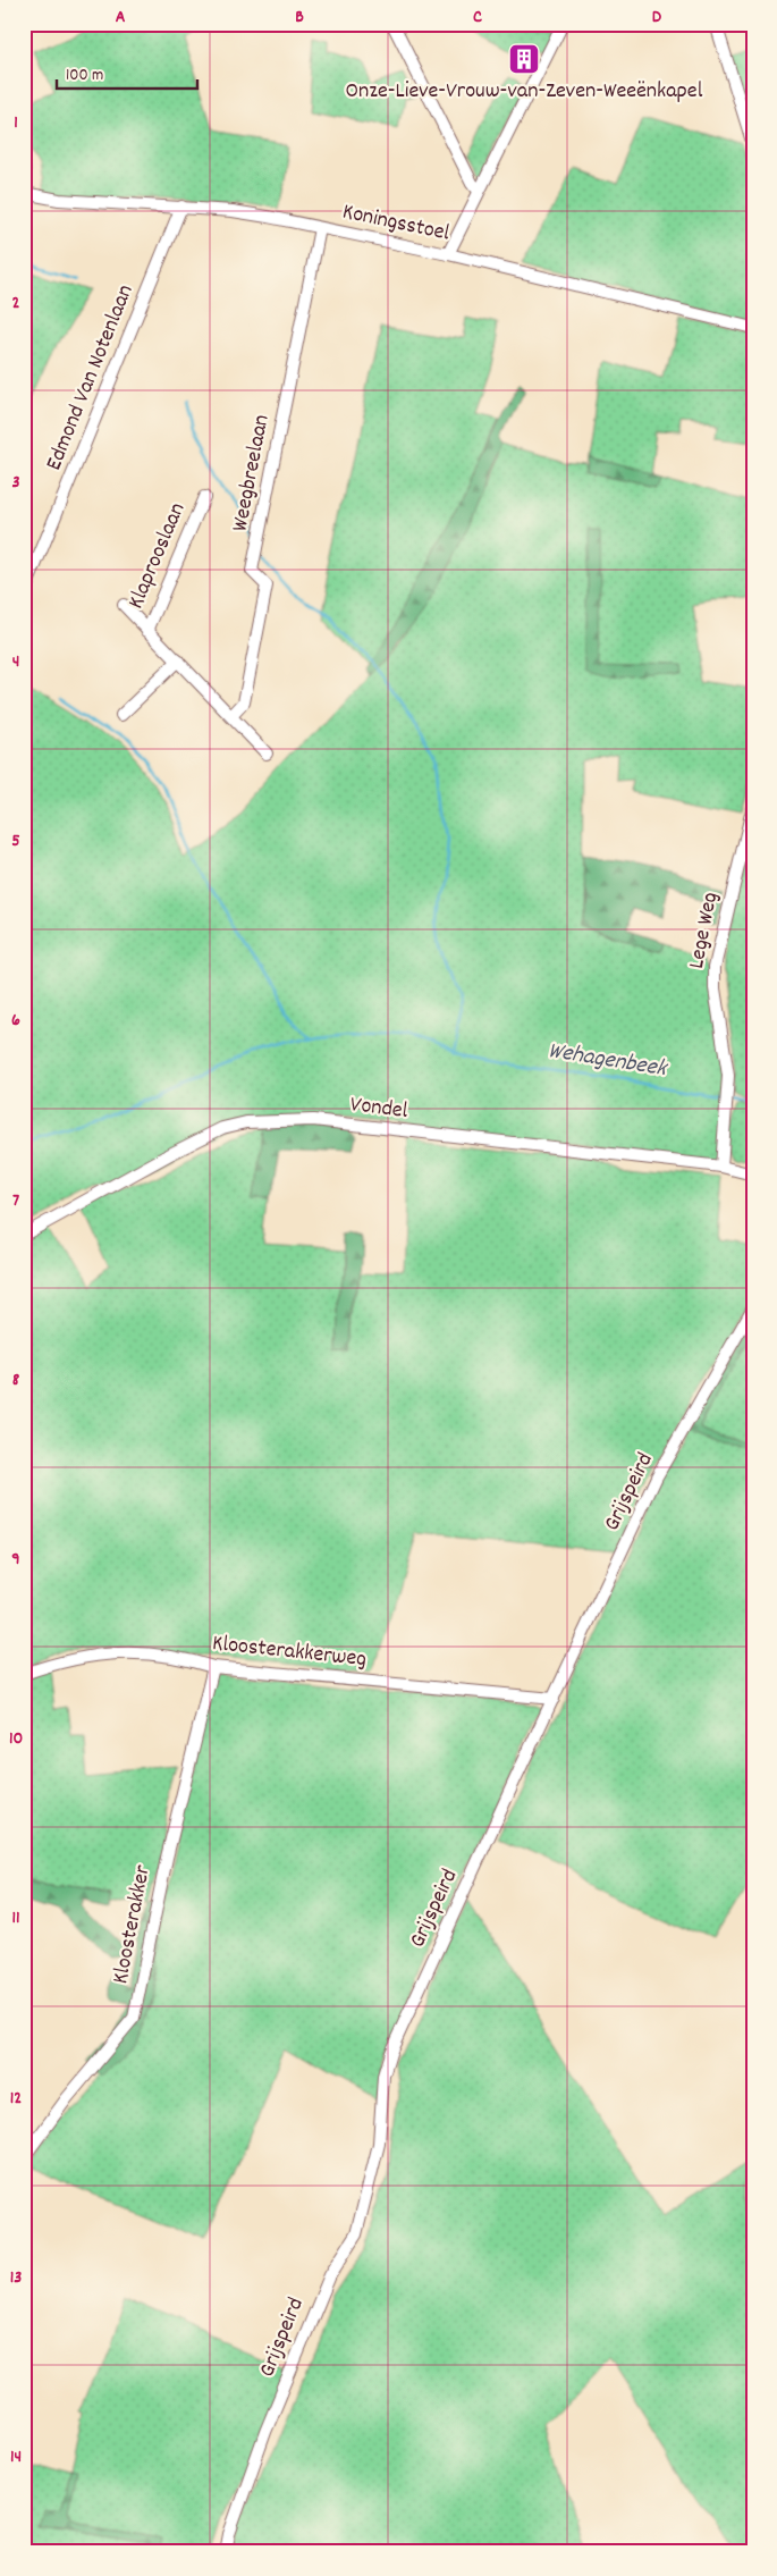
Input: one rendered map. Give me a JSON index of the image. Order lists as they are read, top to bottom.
{
  "streets": {
    "street": [
      "Koningsstoel",
      "Edmond Van Notenlaan",
      "Weegbreelaan",
      "Klaprooslaan",
      "Lege Weg",
      "Vondel",
      "Grijspeird",
      "Kloosterakkerweg",
      "Kloosterakker"
    ]
  },
  "crossings": [
    ["Koningsstoel", "Edmond Van Notenlaan"],
    ["Koningsstoel", "Weegbreelaan"],
    ["Weegbreelaan", "Klaprooslaan"],
    ["Lege Weg", "Vondel"],
    ["Grijspeird", "Kloosterakkerweg"],
    ["Kloosterakkerweg", "Kloosterakker"]
  ],
  "water": ["Wehagenbeek"],
  "places": {
    "building": ["Onze-Lieve-Vrouw-van-Zeven-Weeënkapel"]
  },
  "scale_bar": "100 m",
  "grid": {
    "columns": [
      "A",
      "B",
      "C",
      "D"
    ],
    "rows": [
      "1",
      "2",
      "3",
      "4",
      "5",
      "6",
      "7",
      "8",
      "9",
      "10",
      "11",
      "12",
      "13",
      "14"
    ]
  }
}
